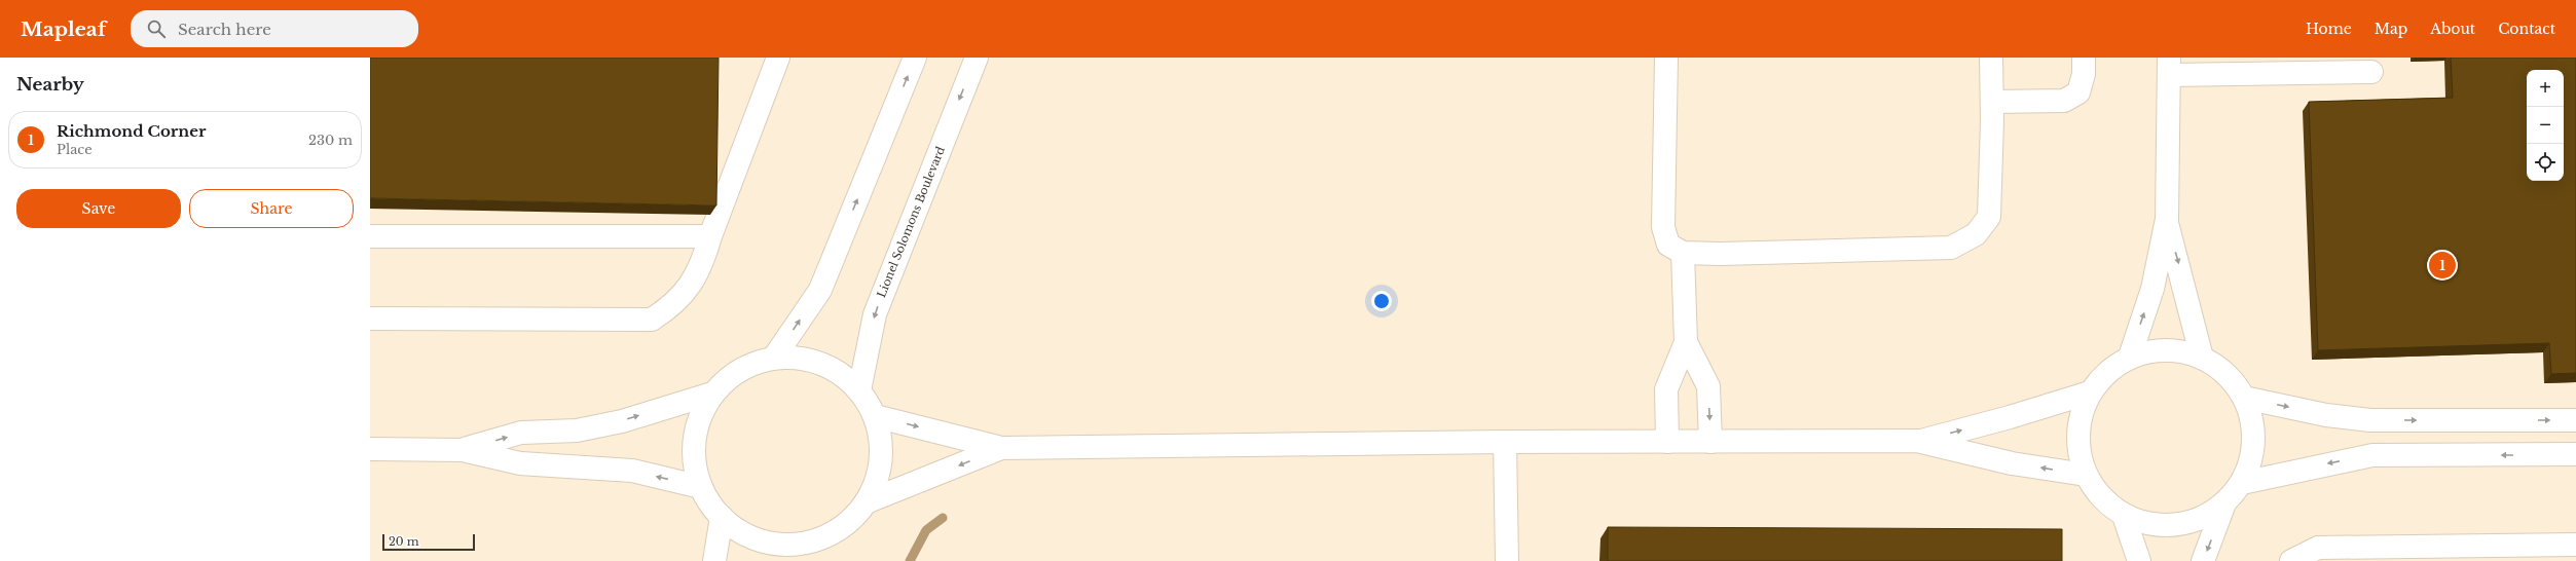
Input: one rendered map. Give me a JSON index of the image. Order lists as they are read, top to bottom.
{
  "streets": {
    "street": ["Lionel Solomons Boulevard"]
  },
  "scale_bar": "20 m",
  "page": {
    "header": "Mapleaf",
    "search": "Search here",
    "nav": [
      "Home",
      "Map",
      "About",
      "Contact"
    ],
    "heading": "Nearby",
    "map_buttons": ["+", "−"],
    "list": [
      {
        "mark": "1",
        "name": "Richmond Corner",
        "note": "Place",
        "value": "230 m"
      }
    ],
    "buttons": ["Save", "Share"],
    "pins": "1",
    "scale": "20 m"
  }
}
